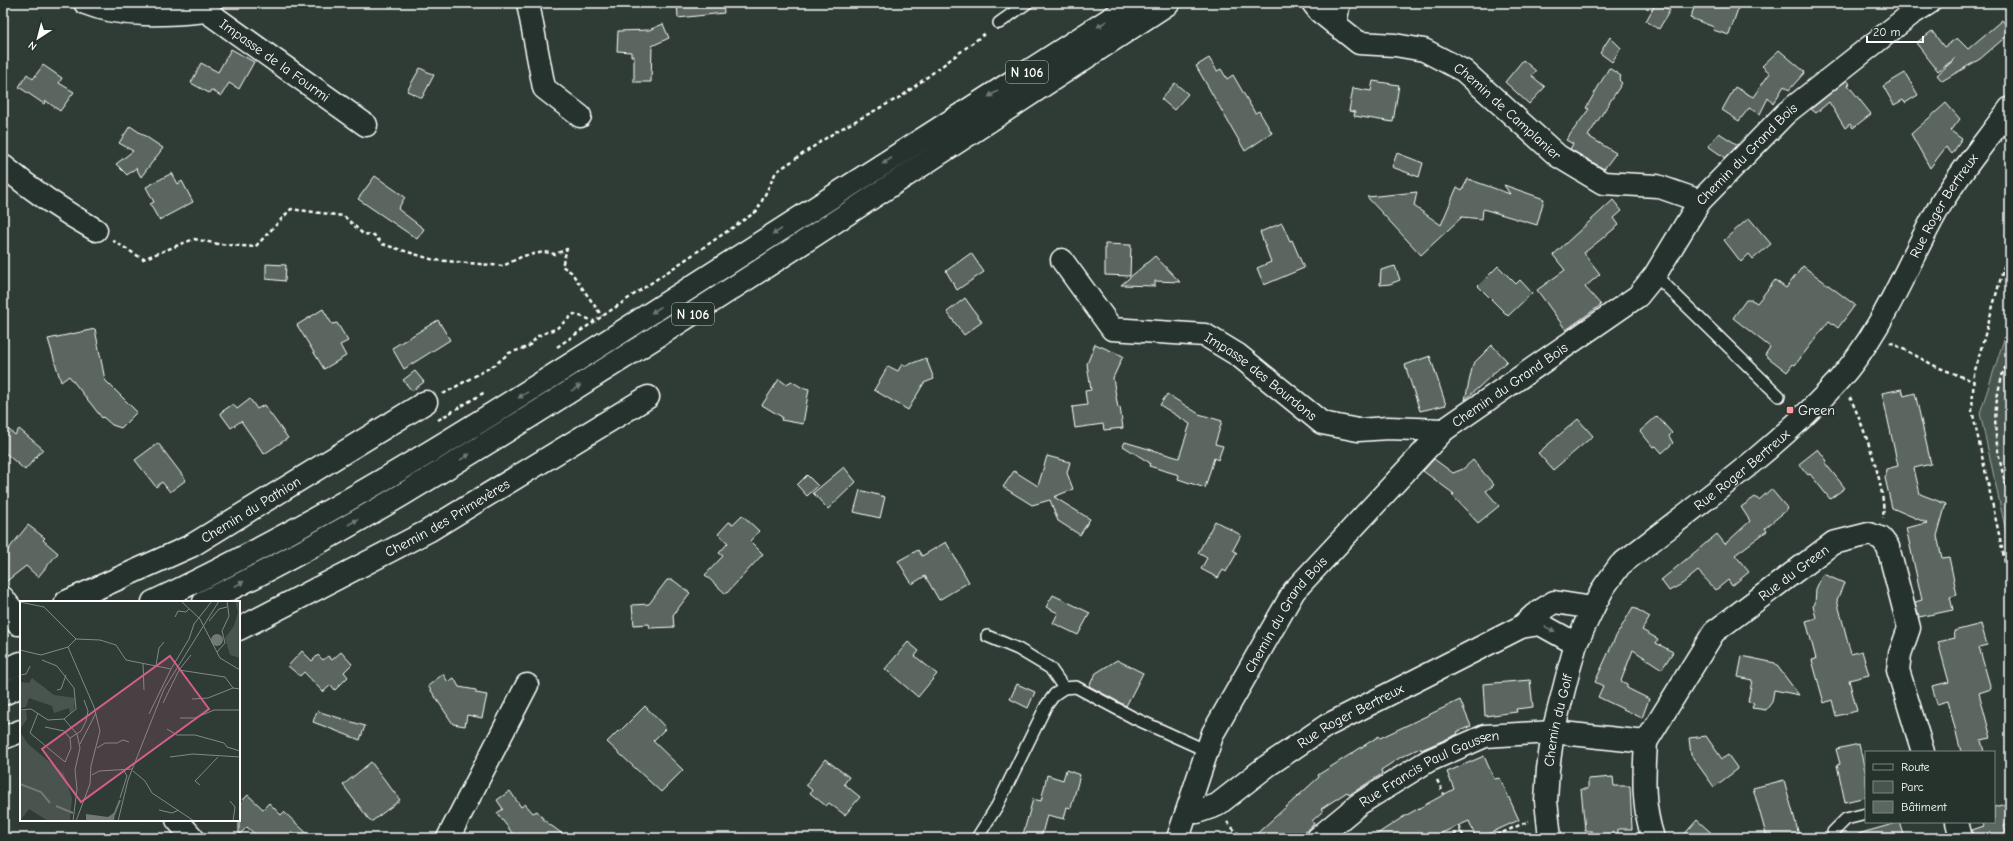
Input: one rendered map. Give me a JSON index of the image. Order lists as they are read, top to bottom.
{
  "streets": {
    "street": [
      "Impasse de la Fourmi",
      "N 106",
      "Chemin de Camplanier",
      "Chemin du Grand Bois",
      "Rue Roger Bertreux",
      "Impasse des Bourdons",
      "Chemin du Pathion",
      "Chemin des Primevères",
      "Rue du Green",
      "Chemin du Golf",
      "Rue Francis Paul Gaussen"
    ]
  },
  "crossings": [
    ["Chemin de Camplanier", "Chemin du Grand Bois"],
    ["Chemin du Grand Bois", "Rue Roger Bertreux"],
    ["Chemin du Grand Bois", "Impasse des Bourdons"],
    ["Rue Roger Bertreux", "Chemin du Golf"],
    ["Chemin du Golf", "Rue Francis Paul Gaussen"]
  ],
  "places": {
    "transit": ["Green"]
  },
  "legend": ["Route", "Parc", "Bâtiment"],
  "scale_bar": "20 m",
  "north": "bottom left"
}
